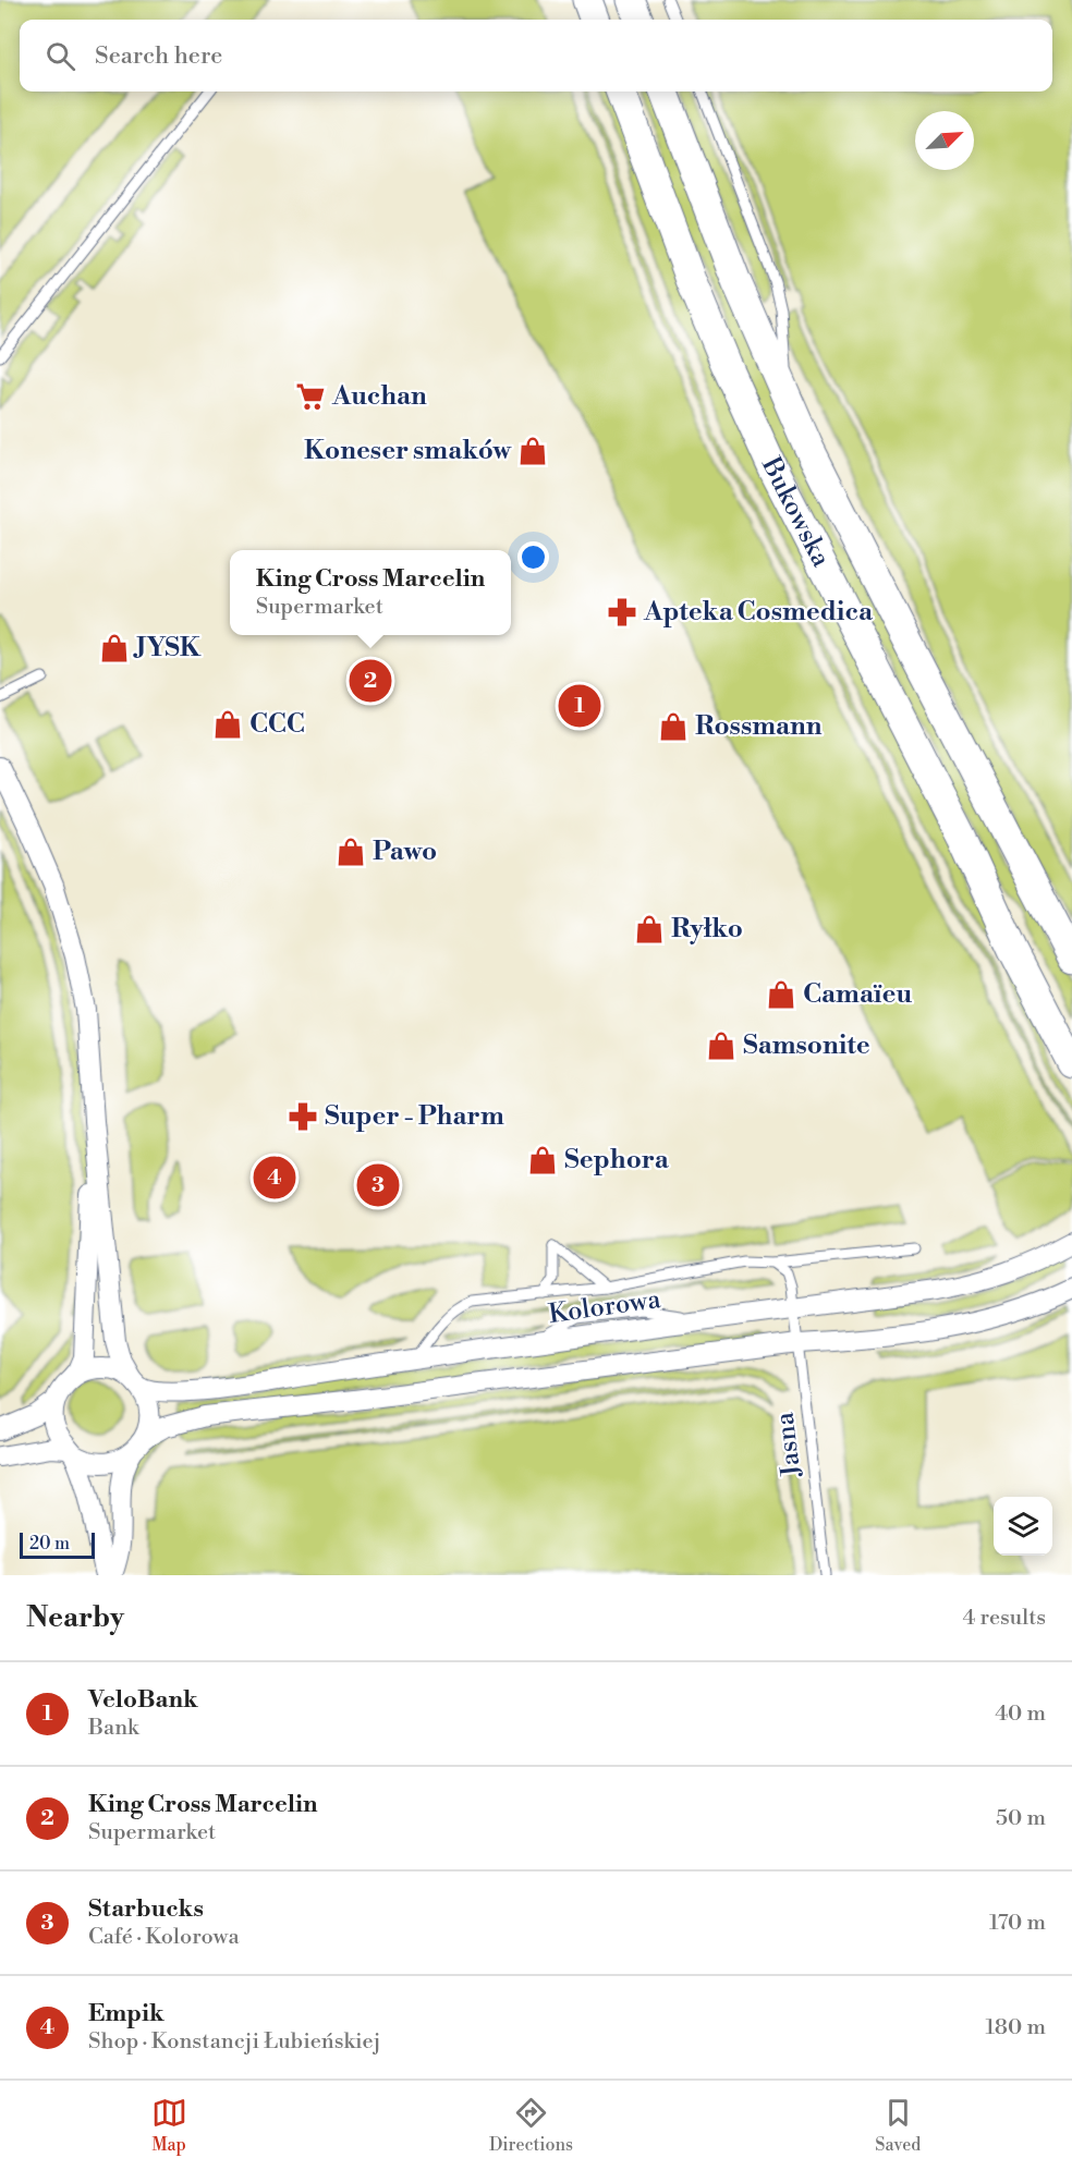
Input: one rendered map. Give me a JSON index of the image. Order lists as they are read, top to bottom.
{
  "streets": {
    "main road": ["Bukowska"],
    "street": ["Kolorowa"],
    "lane": ["Jasna"]
  },
  "crossings": [
    ["Kolorowa", "Jasna"]
  ],
  "places": {
    "supermarket": ["Auchan"],
    "shop": [
      "Koneser smaków",
      "JYSK",
      "CCC",
      "Rossmann",
      "Pawo",
      "Ryłko",
      "Camaïeu",
      "Samsonite",
      "Sephora"
    ],
    "pharmacy": ["Apteka Cosmedica", "Super - Pharm"]
  },
  "scale_bar": "20 m",
  "north": "top right",
  "page": {
    "search": "Search here",
    "popup": ["King Cross Marcelin", "Supermarket"],
    "pins": [
      "2",
      "1",
      "4",
      "3"
    ],
    "scale": "20 m",
    "heading": ["Nearby", "4 results"],
    "list": [
      {
        "mark": "1",
        "name": "VeloBank",
        "note": "Bank",
        "value": "40 m"
      },
      {
        "mark": "2",
        "name": "King Cross Marcelin",
        "note": "Supermarket",
        "value": "50 m"
      },
      {
        "mark": "3",
        "name": "Starbucks",
        "note": "Café · Kolorowa",
        "value": "170 m"
      },
      {
        "mark": "4",
        "name": "Empik",
        "note": "Shop · Konstancji Łubieńskiej",
        "value": "180 m"
      }
    ],
    "nav": ["Map", "Directions", "Saved"]
  }
}
